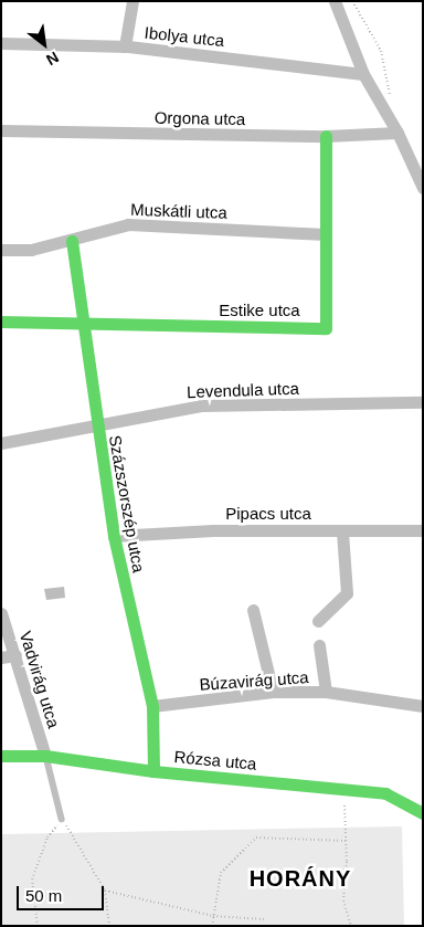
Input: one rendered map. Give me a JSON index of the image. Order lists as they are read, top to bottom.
{
  "streets": {
    "street": [
      "Ibolya utca",
      "Orgona utca",
      "Muskátli utca",
      "Estike utca",
      "Levendula utca",
      "Százszorszép utca",
      "Pipacs utca",
      "Vadvirág utca",
      "Búzavirág utca",
      "Rózsa utca"
    ]
  },
  "crossings": [
    ["Orgona utca", "Estike utca"],
    ["Muskátli utca", "Estike utca"],
    ["Muskátli utca", "Százszorszép utca"],
    ["Estike utca", "Százszorszép utca"],
    ["Levendula utca", "Százszorszép utca"],
    ["Százszorszép utca", "Pipacs utca"],
    ["Százszorszép utca", "Búzavirág utca"],
    ["Százszorszép utca", "Rózsa utca"],
    ["Vadvirág utca", "Rózsa utca"]
  ],
  "districts": ["HORÁNY"],
  "scale_bar": "50 m",
  "north": "bottom right"
}
